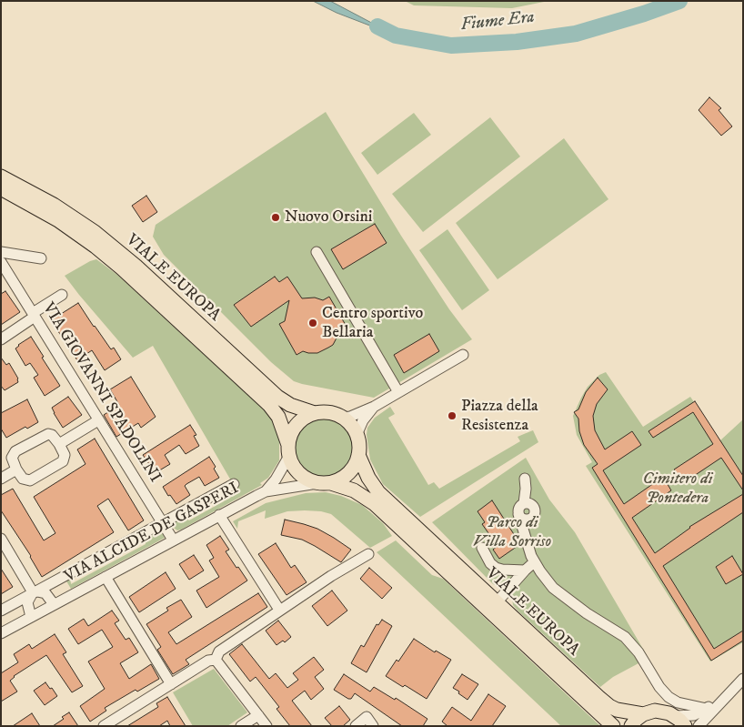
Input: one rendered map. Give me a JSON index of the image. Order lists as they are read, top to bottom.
{
  "streets": {
    "main road": ["VIALE EUROPA"],
    "street": ["VIA GIOVANNI SPADOLINI", "VIA ALCIDE DE GASPERI"]
  },
  "crossings": [
    ["VIALE EUROPA", "VIA ALCIDE DE GASPERI"],
    ["VIA GIOVANNI SPADOLINI", "VIA ALCIDE DE GASPERI"]
  ],
  "water": ["Fiume Era"],
  "parks": ["Cimitero di Pontedera", "Parco di Villa Sorriso"],
  "places": ["Nuovo Orsini", "Centro sportivo Bellaria", "Piazza della Resistenza"]
}
